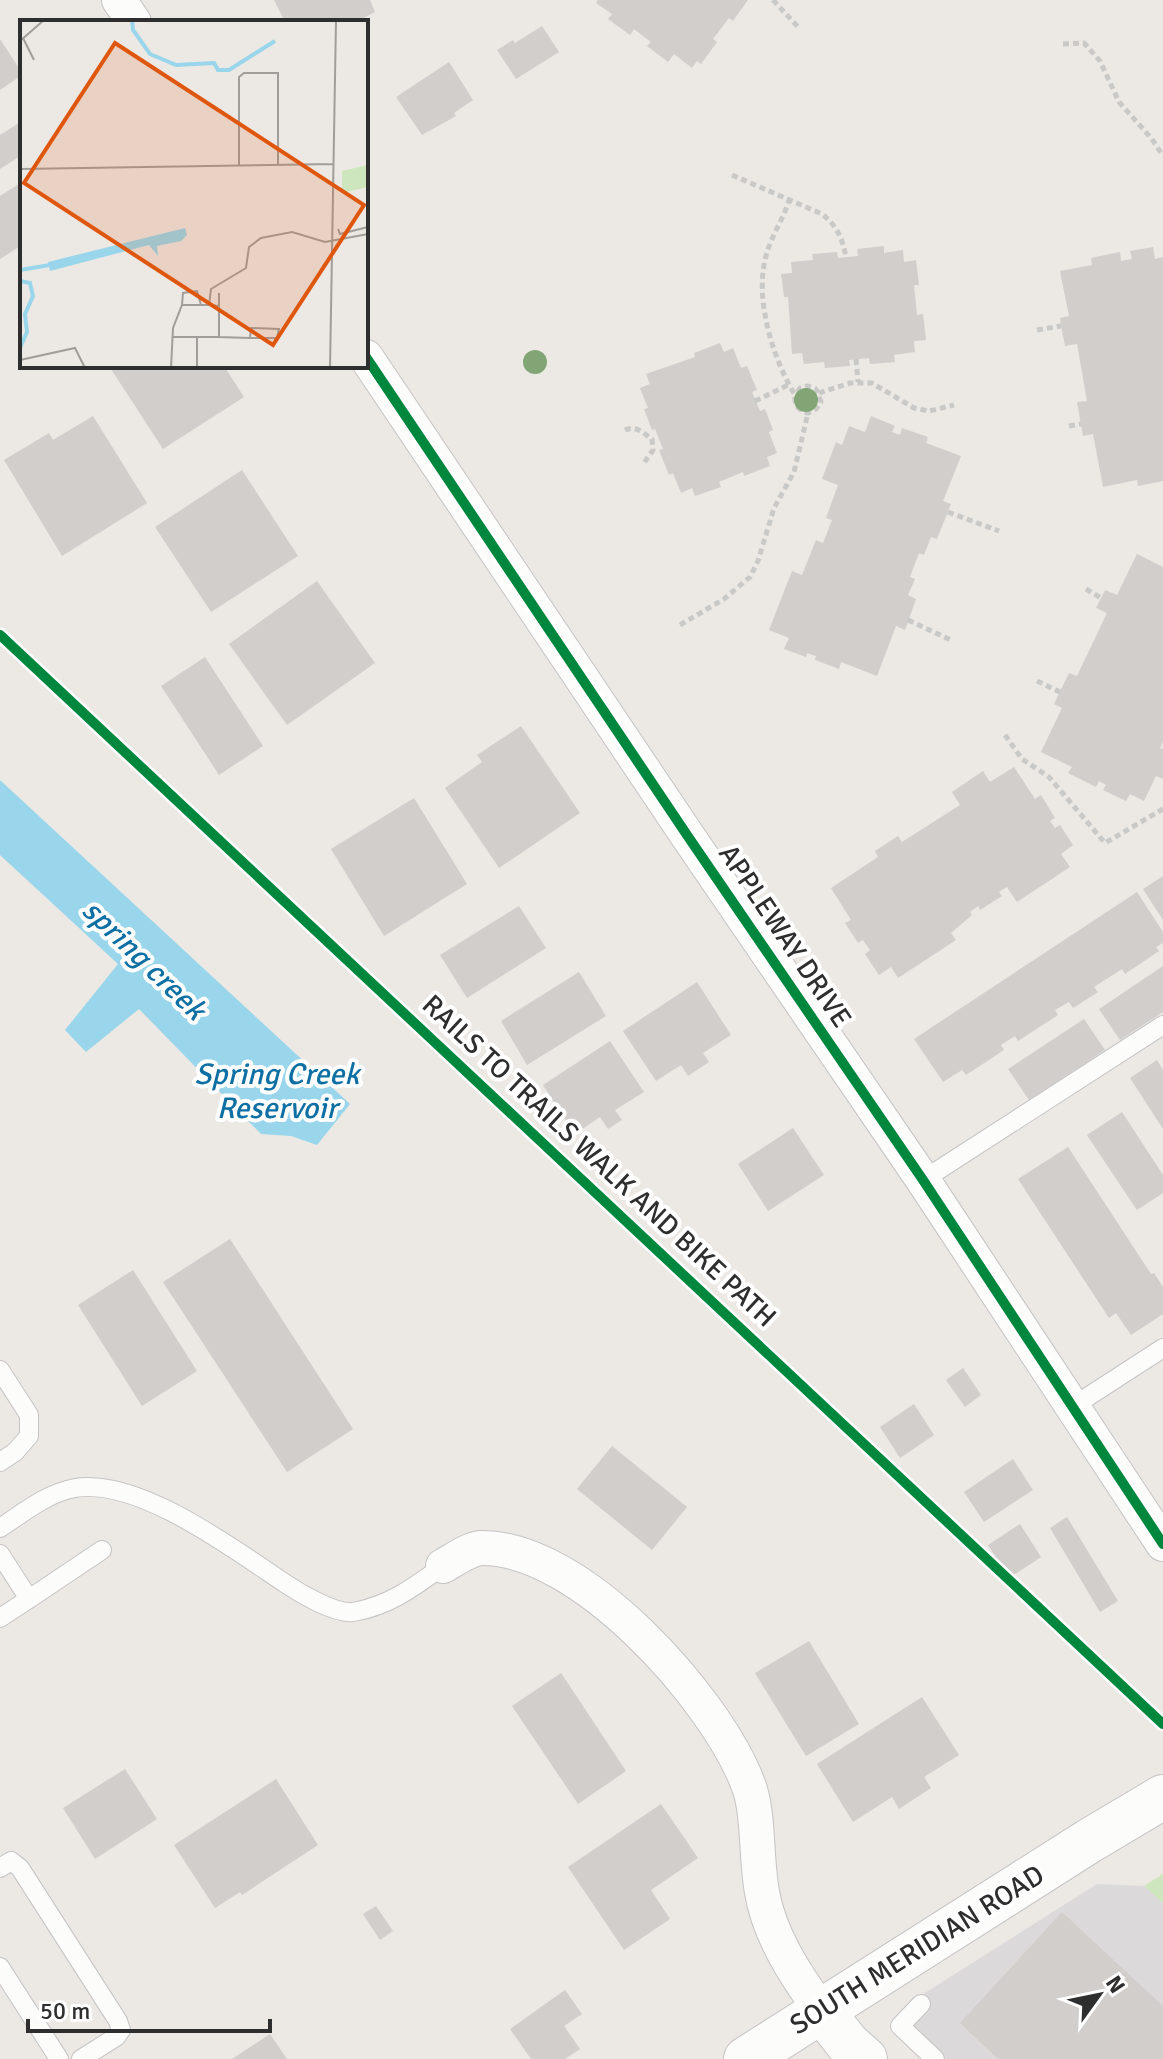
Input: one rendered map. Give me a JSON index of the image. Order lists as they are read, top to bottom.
{
  "streets": {
    "street": ["APPLEWAY DRIVE", "SOUTH MERIDIAN ROAD"],
    "cycle path": ["RAILS TO TRAILS WALK AND BIKE PATH"]
  },
  "water": ["spring creek", "Spring Creek Reservoir"],
  "scale_bar": "50 m",
  "north": "top right"
}
